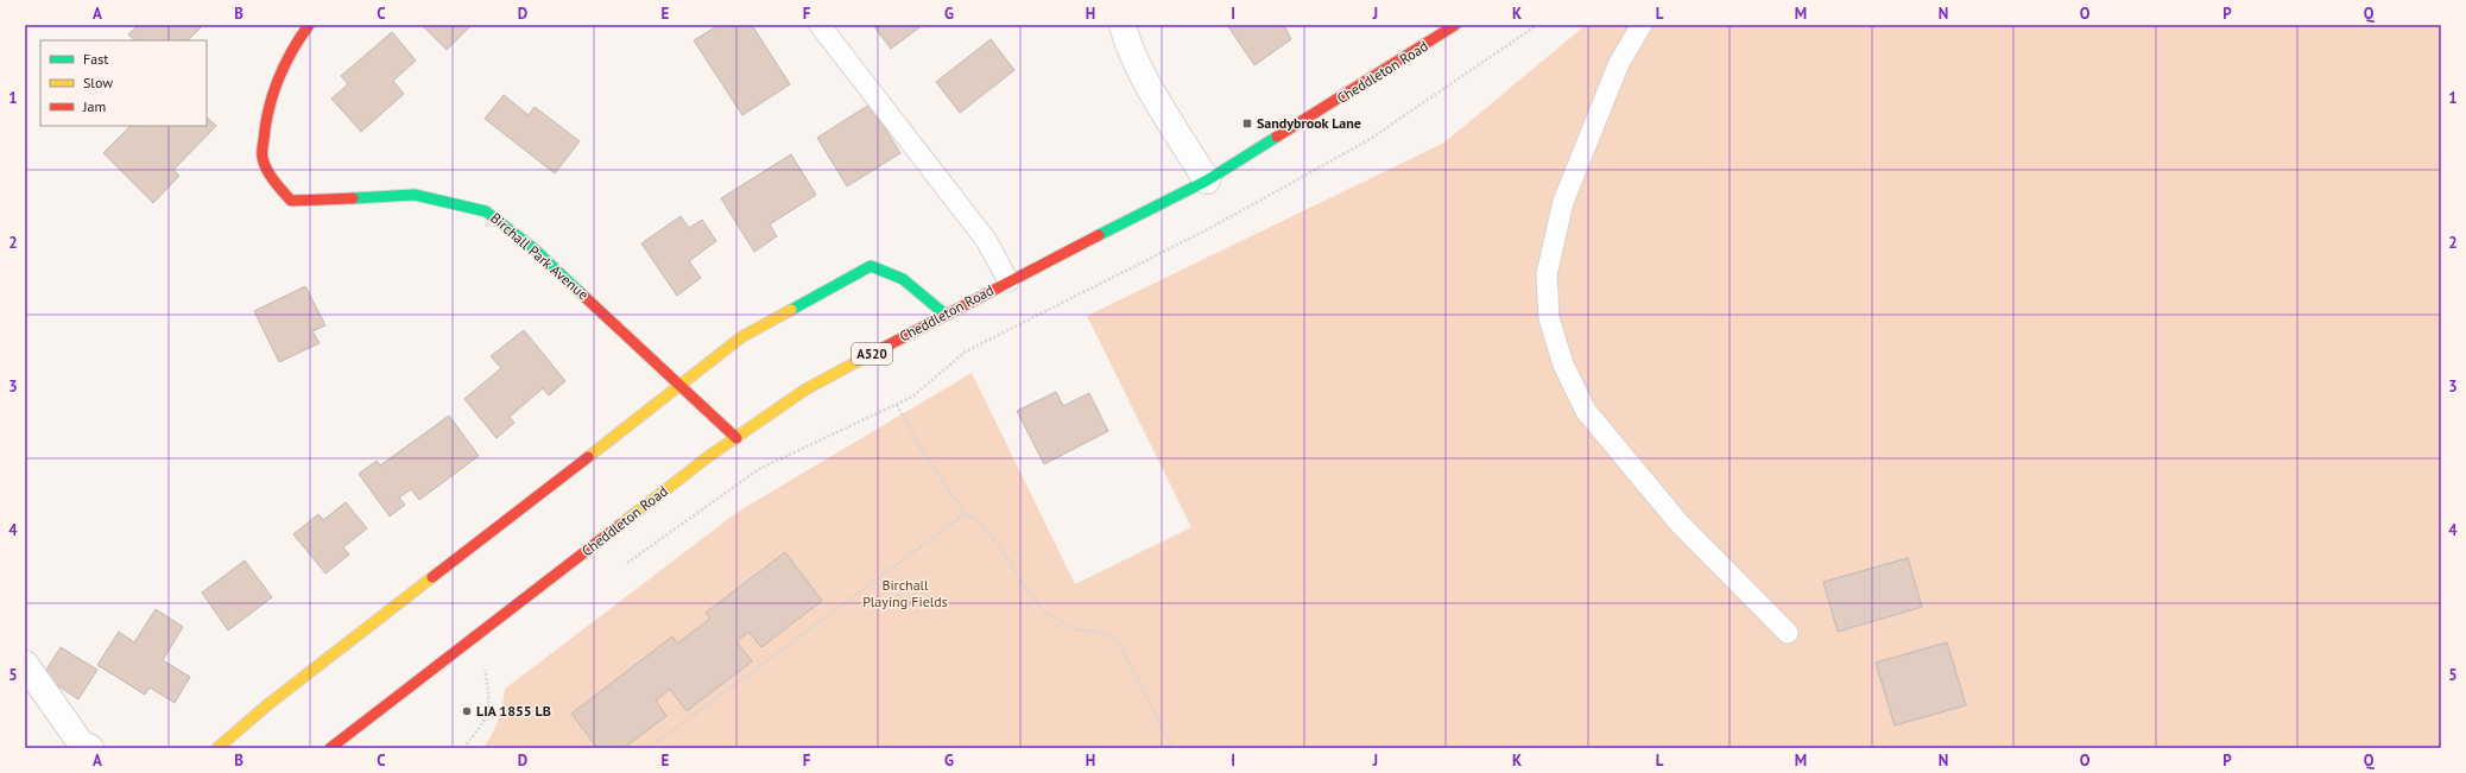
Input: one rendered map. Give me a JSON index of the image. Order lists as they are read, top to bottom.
{
  "streets": {
    "main road": ["Cheddleton Road", "Birchall Park Avenue", "A520"]
  },
  "crossings": [
    ["Cheddleton Road", "Birchall Park Avenue"]
  ],
  "parks": ["Birchall Playing Fields"],
  "places": {
    "transit": ["Sandybrook Lane"],
    "other": ["LIA 1855 LB"]
  },
  "legend": ["Fast", "Slow", "Jam"],
  "grid": {
    "columns": [
      "A",
      "B",
      "C",
      "D",
      "E",
      "F",
      "G",
      "H",
      "I",
      "J",
      "K",
      "L",
      "M",
      "N",
      "O",
      "P",
      "Q"
    ],
    "rows": [
      "1",
      "2",
      "3",
      "4",
      "5"
    ]
  }
}
